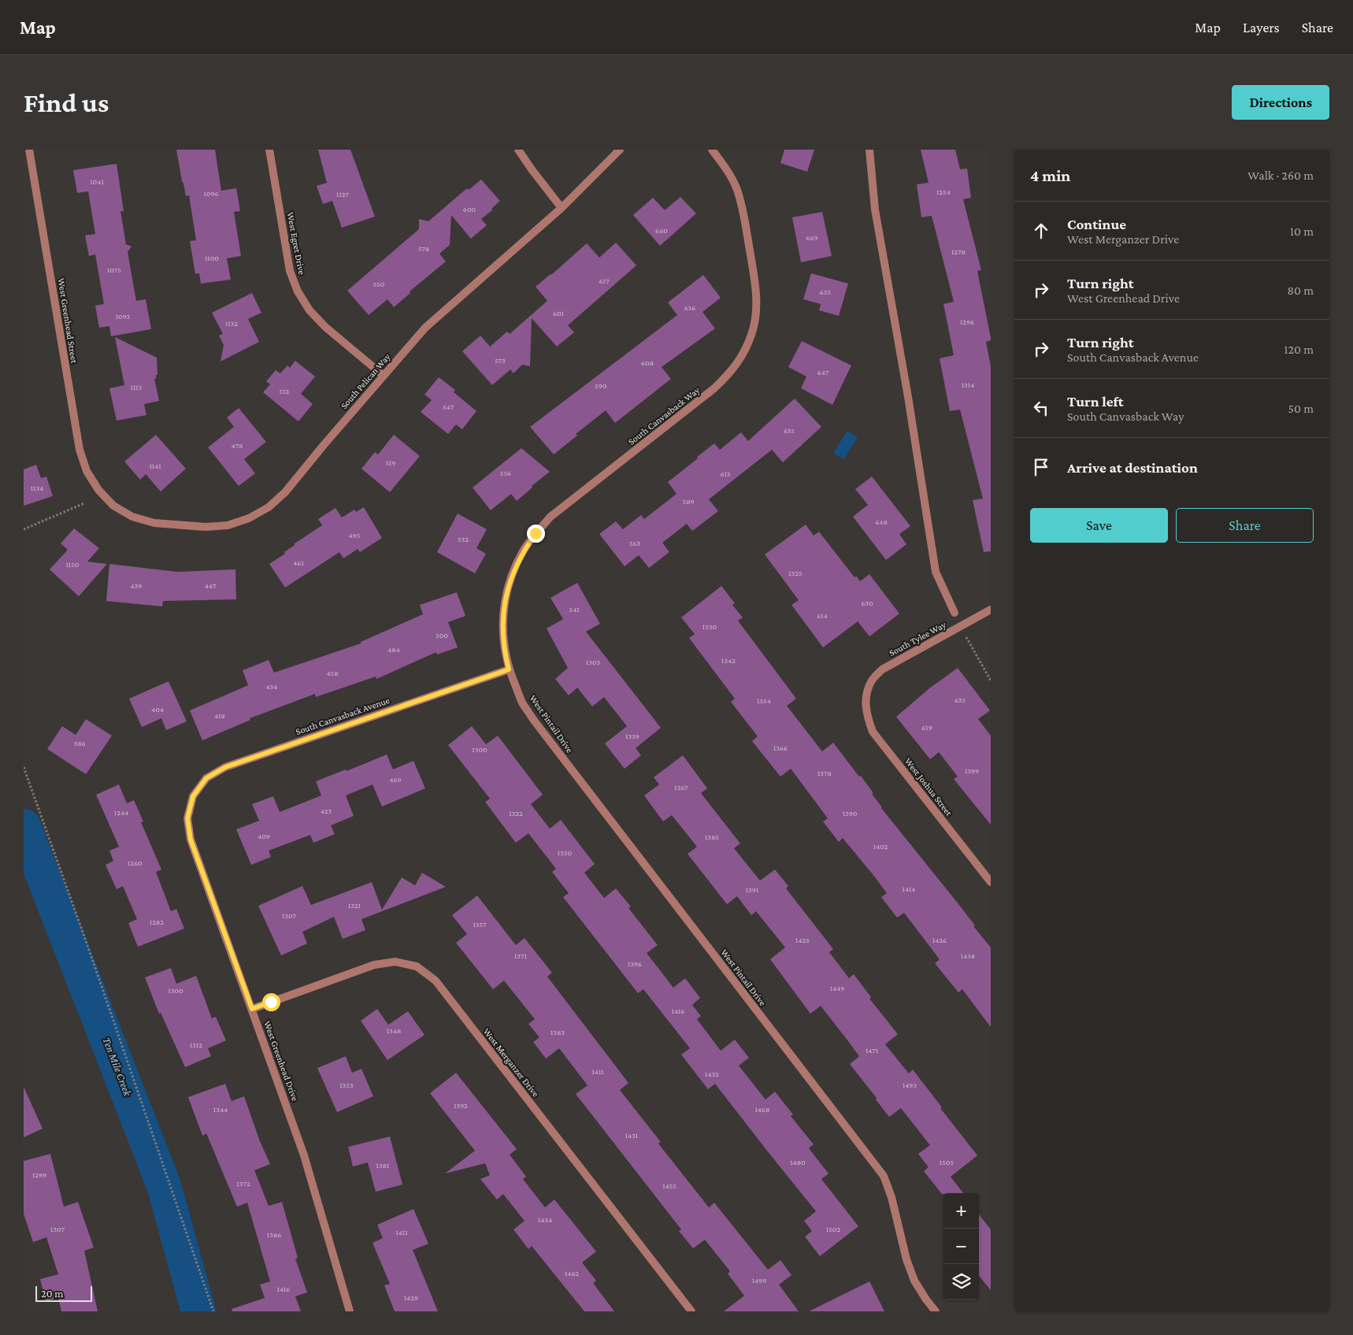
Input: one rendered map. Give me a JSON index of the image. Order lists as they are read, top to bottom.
{
  "streets": {
    "street": [
      "West Egret Drive",
      "West Greenhead Street",
      "South Pelican Way",
      "South Canvasback Way",
      "South Tylee Way",
      "South Canvasback Avenue",
      "West Pintail Drive",
      "West Joshua Street",
      "West Greenhead Drive",
      "West Merganzer Drive"
    ]
  },
  "crossings": [
    ["West Egret Drive", "South Pelican Way"],
    ["West Greenhead Street", "South Pelican Way"],
    ["South Canvasback Way", "South Canvasback Avenue"],
    ["South Canvasback Way", "West Pintail Drive"],
    ["South Tylee Way", "West Joshua Street"],
    ["South Canvasback Avenue", "West Pintail Drive"],
    ["South Canvasback Avenue", "West Greenhead Drive"],
    ["West Greenhead Drive", "West Merganzer Drive"]
  ],
  "water": ["Ten Mile Creek"],
  "house_numbers": [
    "1041",
    "1254",
    "1096",
    "1127",
    "600",
    "660",
    "669",
    "578",
    "1278",
    "1100",
    "1075",
    "617",
    "550",
    "655",
    "636",
    "601",
    "1093",
    "1296",
    "1132",
    "573",
    "608",
    "647",
    "1314",
    "590",
    "1113",
    "512",
    "547",
    "635",
    "478",
    "519",
    "1141",
    "556",
    "613",
    "1134",
    "589",
    "648",
    "495",
    "532",
    "563",
    "461",
    "1150",
    "1325",
    "439",
    "447",
    "630",
    "541",
    "614",
    "1330",
    "500",
    "484",
    "1342",
    "1303",
    "458",
    "434",
    "635",
    "1354",
    "404",
    "418",
    "619",
    "1339",
    "386",
    "1366",
    "1300",
    "1399",
    "1378",
    "469",
    "1367",
    "423",
    "1244",
    "1322",
    "1390",
    "409",
    "1385",
    "1402",
    "1350",
    "1260",
    "1414",
    "1391",
    "1321",
    "1307",
    "1282",
    "1357",
    "1425",
    "1426",
    "1371",
    "1438",
    "1396",
    "1449",
    "1300",
    "1416",
    "1348",
    "1383",
    "1312",
    "1471",
    "1411",
    "1432",
    "1353",
    "1493",
    "1392",
    "1344",
    "1468",
    "1431",
    "1480",
    "1505",
    "1381",
    "1299",
    "1372",
    "1455",
    "1434",
    "1307",
    "1502",
    "1411",
    "1386",
    "1462",
    "1499",
    "1416",
    "1429"
  ],
  "scale_bar": "20 m",
  "page": {
    "header": "Map",
    "nav": ["Map", "Layers", "Share"],
    "buttons": [
      "Directions",
      ["Save", "Share"]
    ],
    "title": "Find us",
    "heading": ["4 min", "Walk · 260 m"],
    "list": [
      ["Continue", "West Merganzer Drive", "10 m"],
      ["Turn right", "West Greenhead Drive", "80 m"],
      ["Turn right", "South Canvasback Avenue", "120 m"],
      ["Turn left", "South Canvasback Way", "50 m"],
      "Arrive at destination"
    ],
    "map_buttons": ["+", "−"],
    "scale": "20 m"
  }
}
